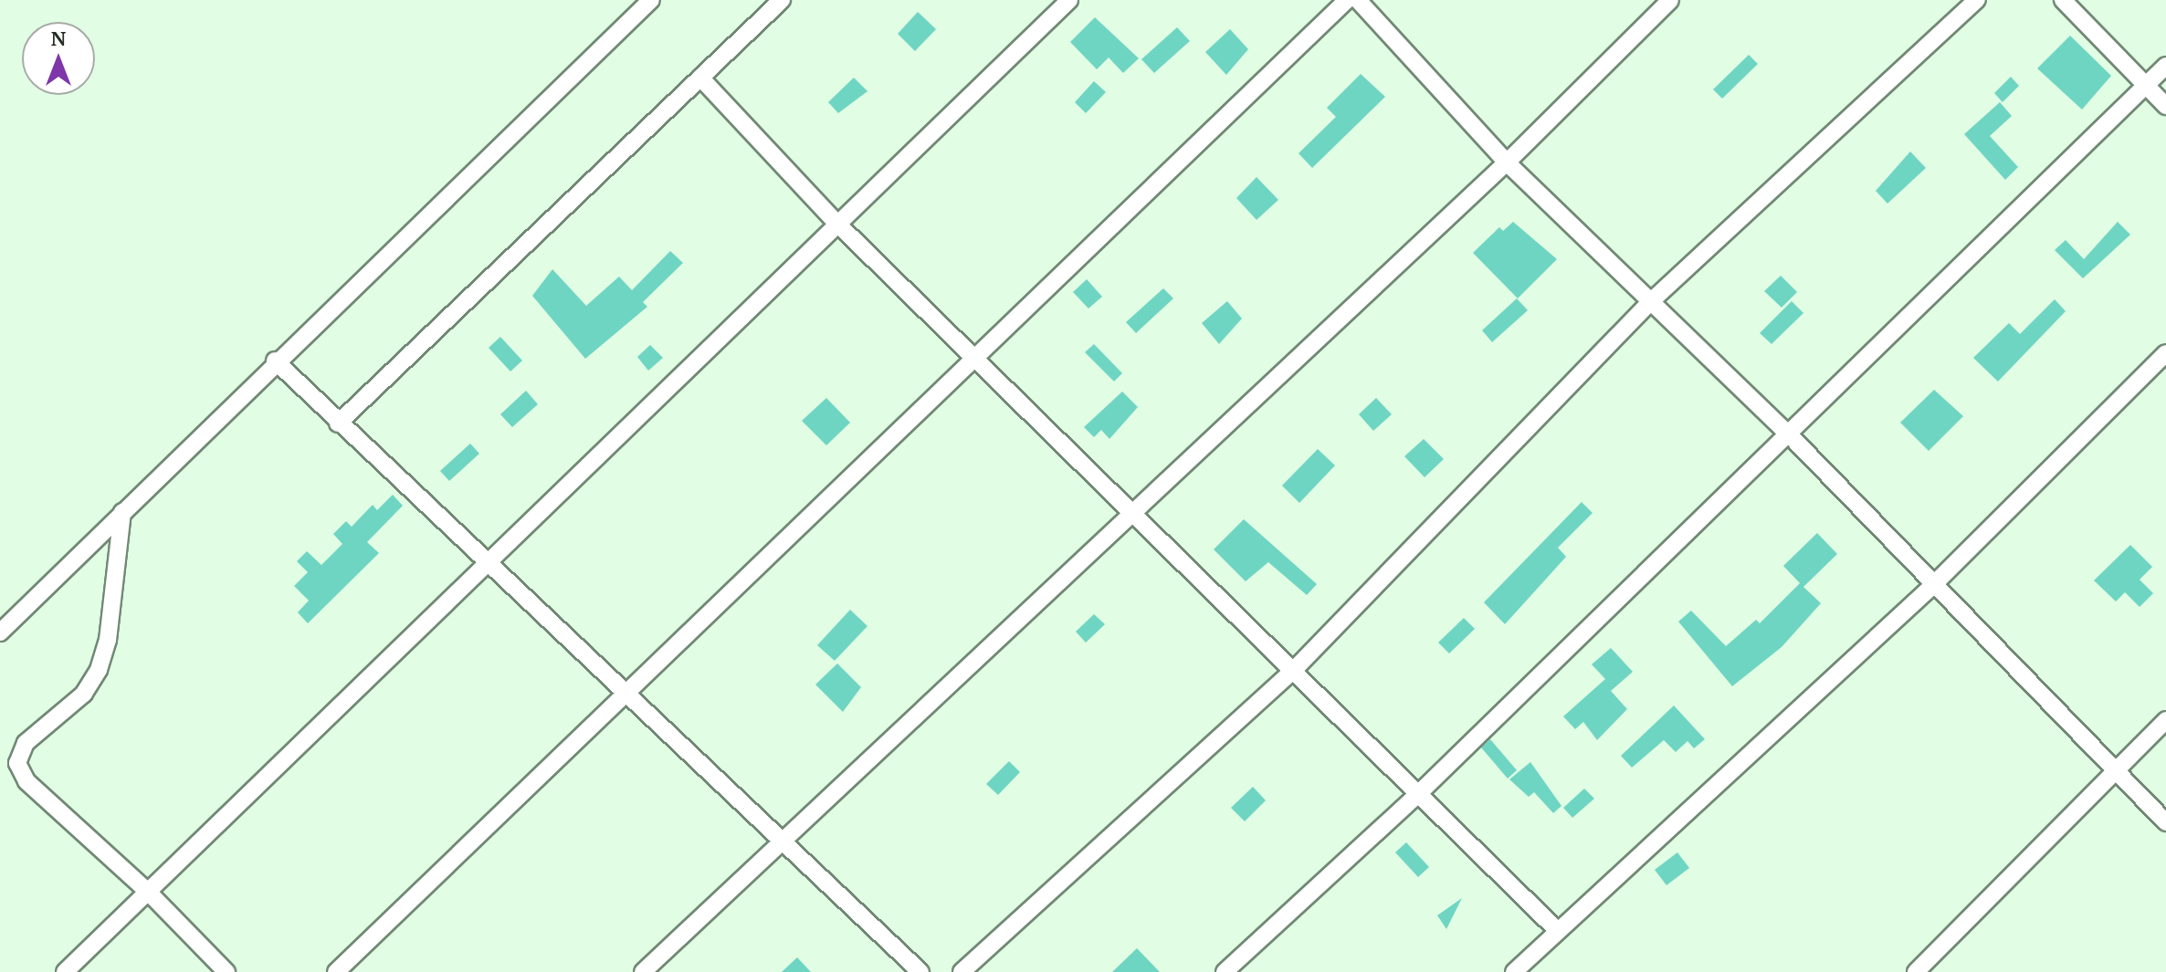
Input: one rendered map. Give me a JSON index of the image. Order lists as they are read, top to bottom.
{
  "north": "top"
}
